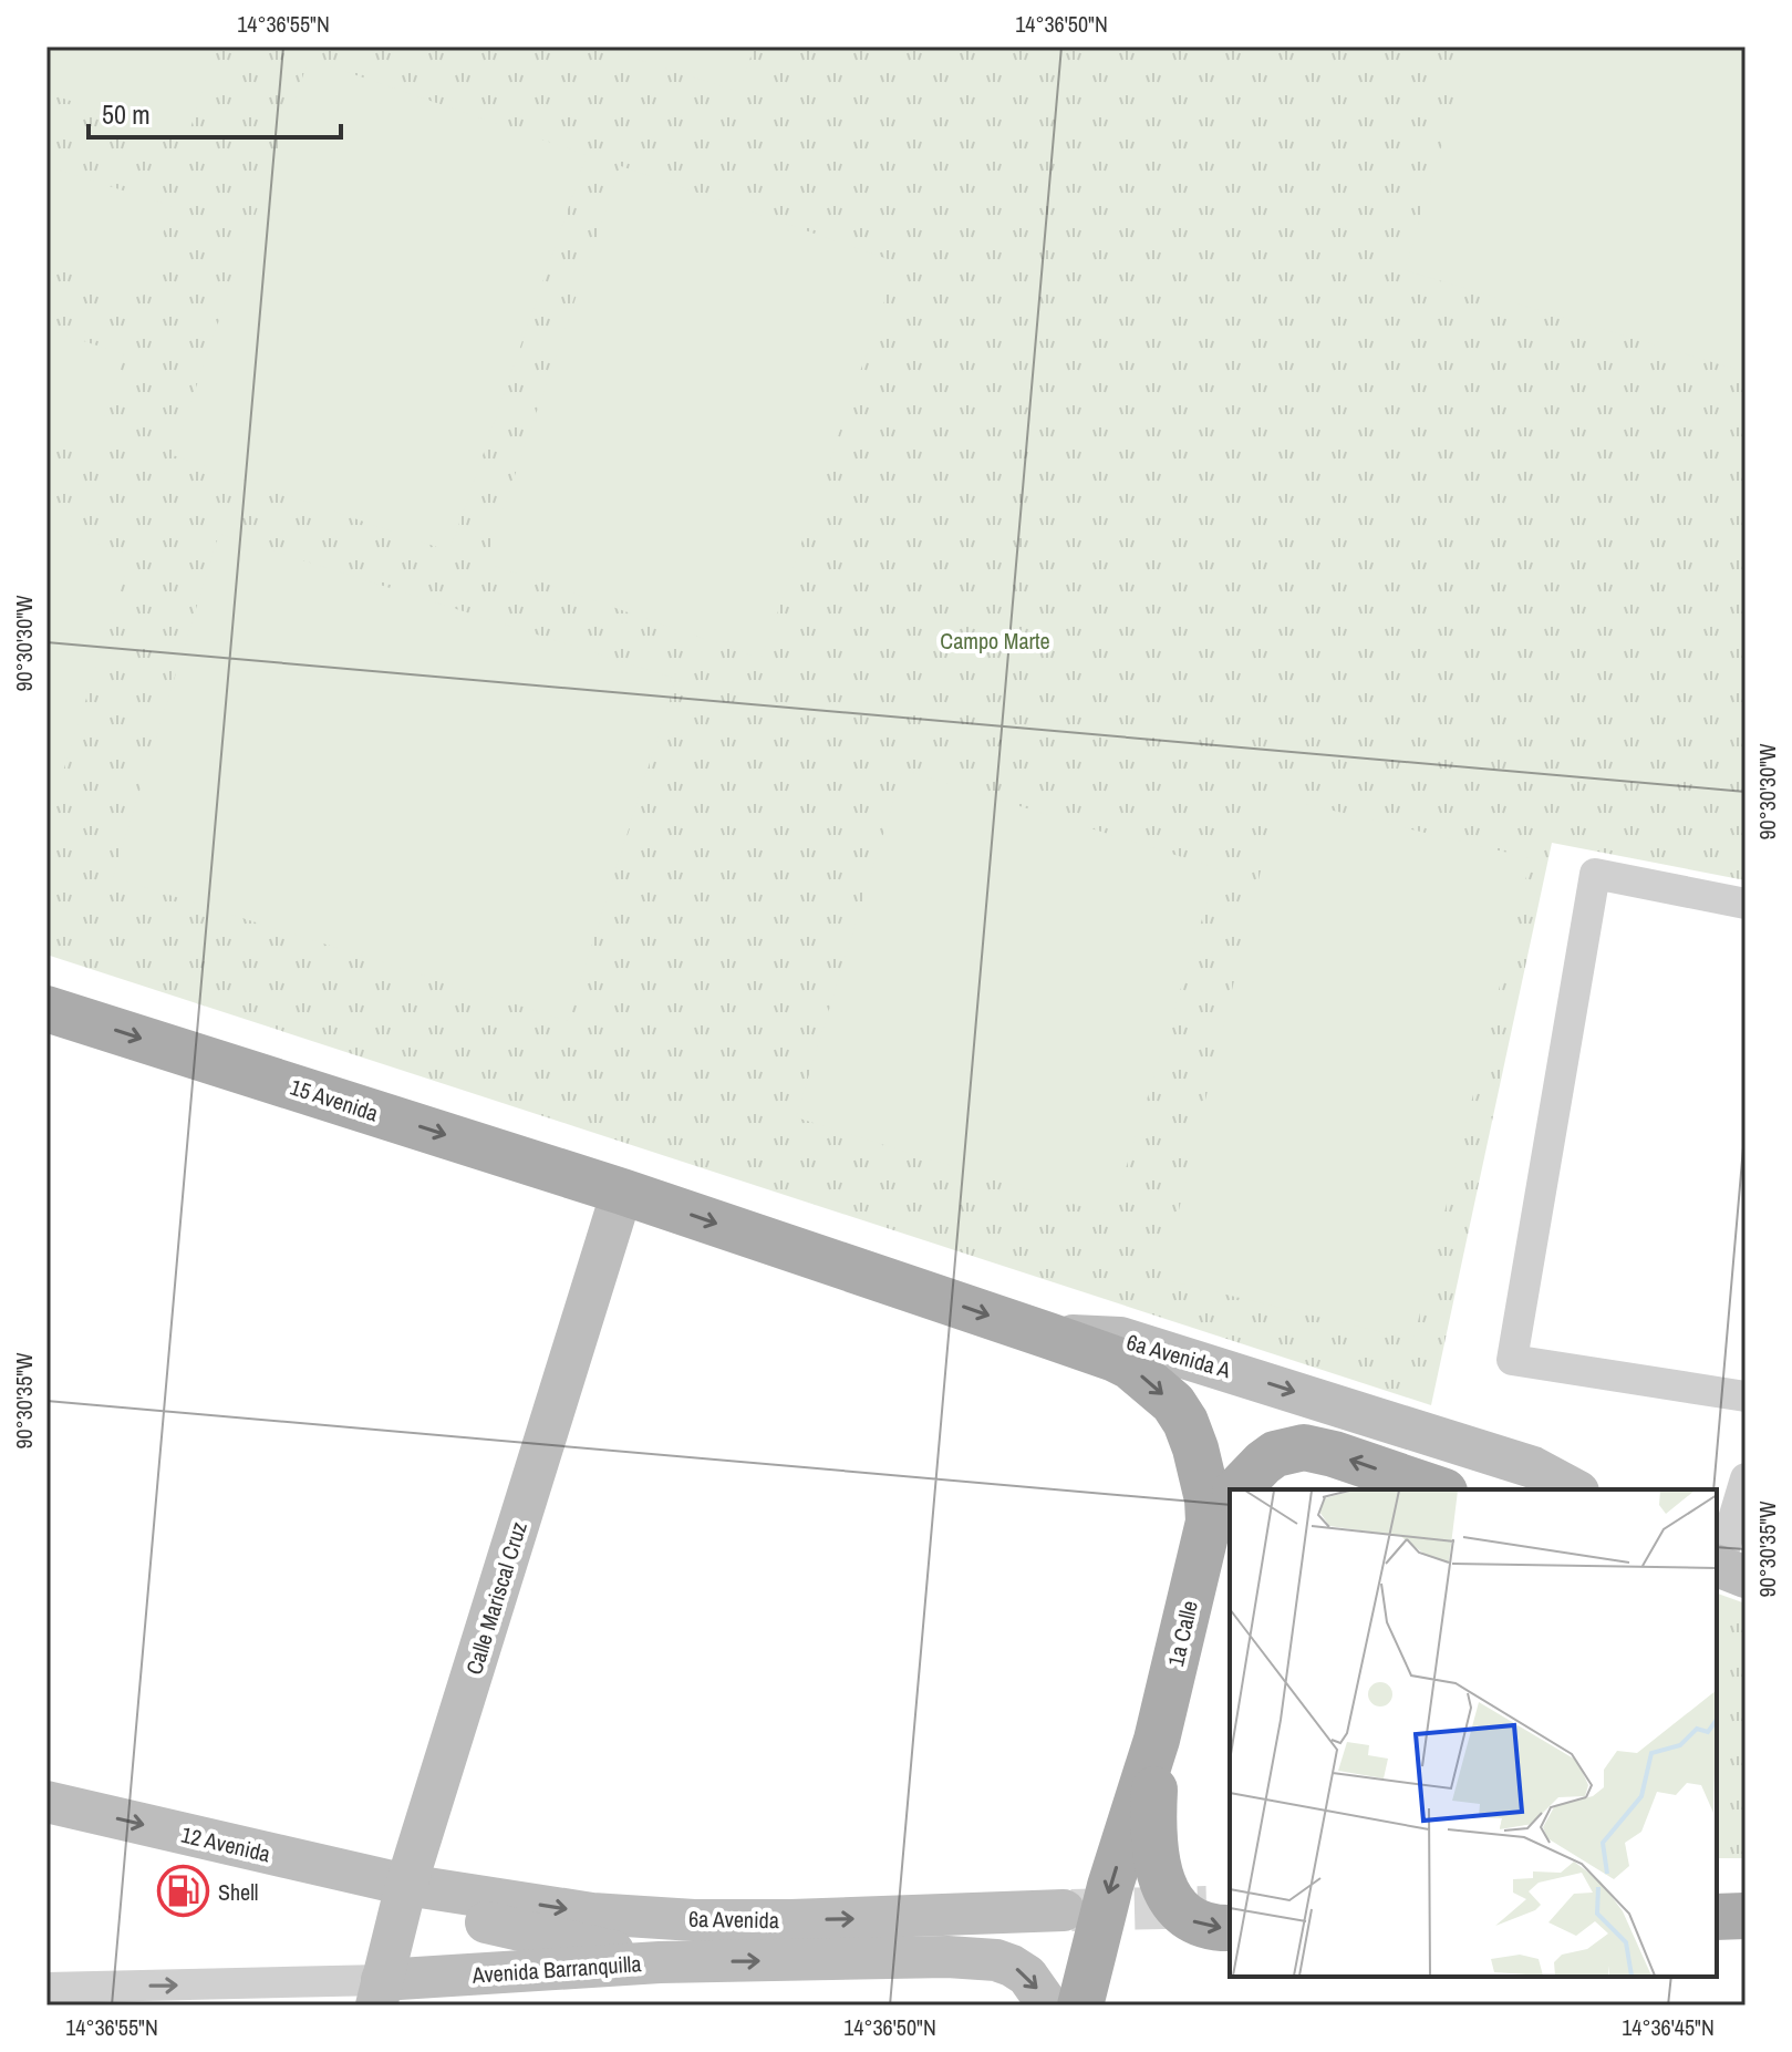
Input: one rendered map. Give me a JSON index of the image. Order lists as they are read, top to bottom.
{
  "streets": {
    "main road": ["15 Avenida", "6a Avenida A", "1a Calle"],
    "street": [
      "Calle Mariscal Cruz",
      "12 Avenida",
      "6a Avenida",
      "Avenida Barranquilla"
    ]
  },
  "crossings": [
    ["15 Avenida", "6a Avenida A"],
    ["15 Avenida", "Calle Mariscal Cruz"],
    ["6a Avenida A", "Calle Mariscal Cruz"],
    ["6a Avenida A", "1a Calle"],
    ["Calle Mariscal Cruz", "12 Avenida"],
    ["Calle Mariscal Cruz", "6a Avenida"],
    ["Calle Mariscal Cruz", "Avenida Barranquilla"],
    ["12 Avenida", "6a Avenida"]
  ],
  "one_way": [
    "15 Avenida",
    "6a Avenida A",
    "1a Calle",
    "12 Avenida",
    "Avenida Barranquilla"
  ],
  "parks": ["Campo Marte"],
  "places": {
    "fuel station": ["Shell"]
  },
  "scale_bar": "50 m",
  "coordinates": [
    "14°36'55\"N",
    "14°36'50\"N",
    "90°30'30\"W",
    "90°30'35\"W",
    "14°36'45\"N"
  ]
}
